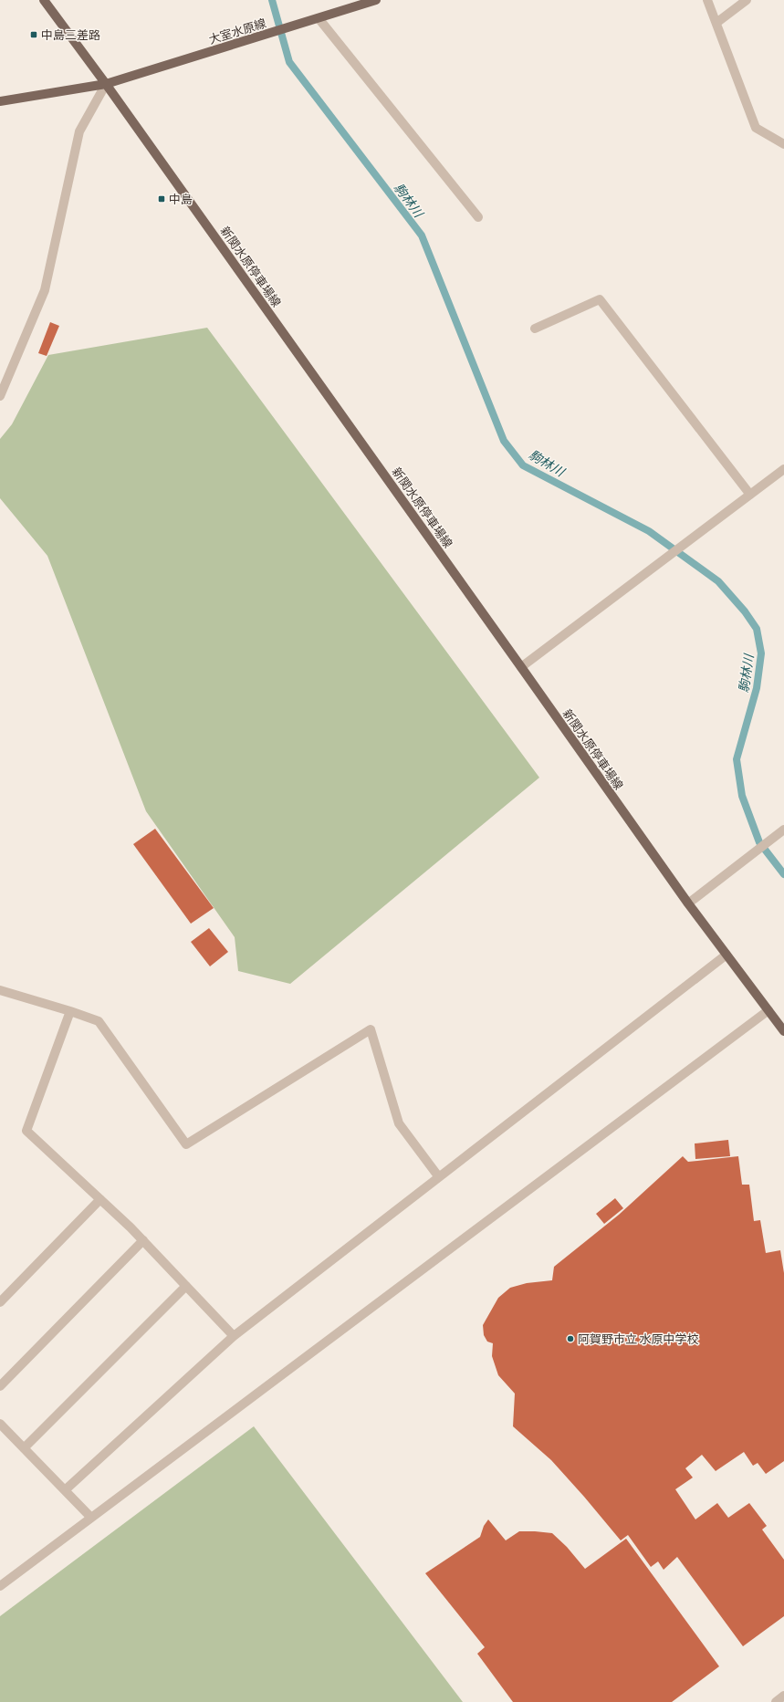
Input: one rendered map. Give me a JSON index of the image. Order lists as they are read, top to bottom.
{
  "streets": {
    "main road": ["大室水原線", "新関水原停車場線"]
  },
  "crossings": [
    ["大室水原線", "新関水原停車場線"]
  ],
  "water": ["駒林川"],
  "places": {
    "transit": ["中島三差路", "中島"],
    "other": ["阿賀野市立 水原中学校"]
  }
}
